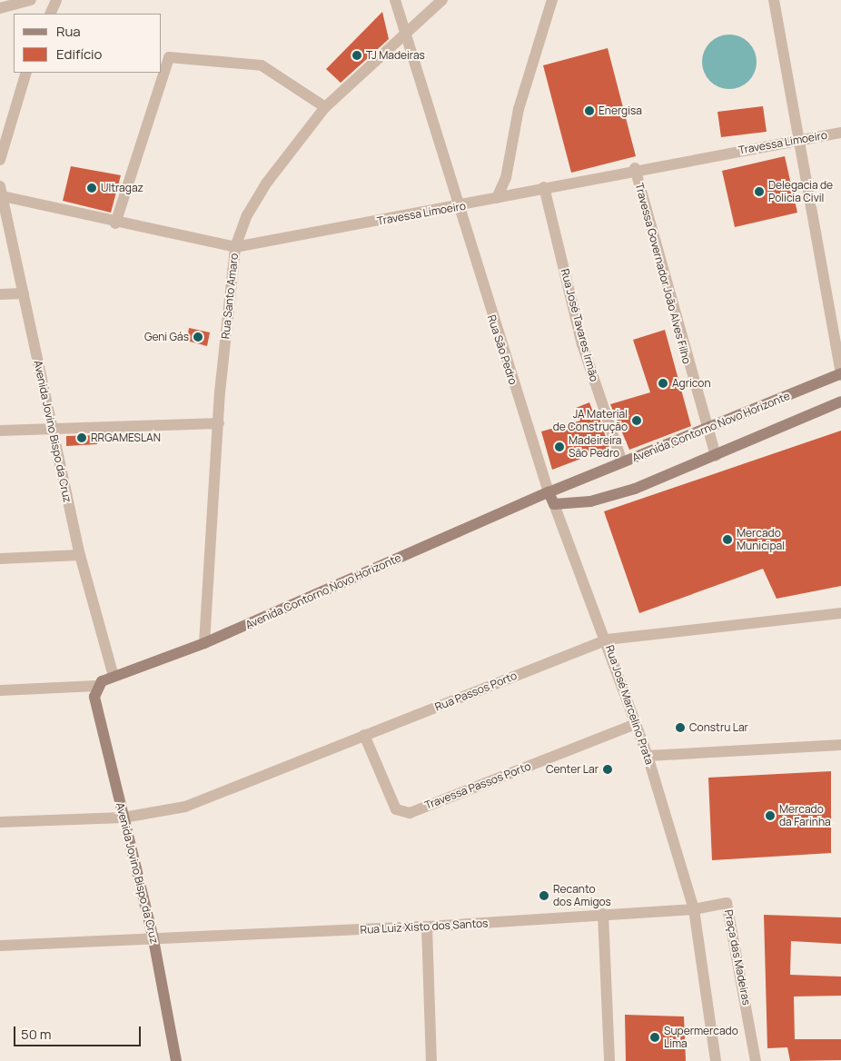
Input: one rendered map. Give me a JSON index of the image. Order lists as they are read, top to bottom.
{
  "streets": {
    "main road": ["Avenida Contorno Novo Horizonte", "Avenida Jovino Bispo da Cruz"],
    "street": [
      "Travessa Limoeiro",
      "Travessa Governador João Alves Filho",
      "Rua Santo Amaro",
      "Rua José Tavares Irmão",
      "Rua São Pedro",
      "Rua Passos Porto",
      "Rua José Marcelino Prata",
      "Travessa Passos Porto",
      "Rua Luiz Xisto dos Santos",
      "Praça das Madeiras"
    ]
  },
  "crossings": [
    ["Travessa Limoeiro", "Travessa Governador João Alves Filho"],
    ["Travessa Limoeiro", "Rua Santo Amaro"],
    ["Travessa Limoeiro", "Rua José Tavares Irmão"],
    ["Travessa Limoeiro", "Rua São Pedro"],
    ["Travessa Limoeiro", "Avenida Jovino Bispo da Cruz"],
    ["Travessa Governador João Alves Filho", "Avenida Contorno Novo Horizonte"],
    ["Rua Santo Amaro", "Rua São Pedro"],
    ["Rua Santo Amaro", "Avenida Contorno Novo Horizonte"],
    ["Rua José Tavares Irmão", "Avenida Contorno Novo Horizonte"],
    ["Rua São Pedro", "Avenida Contorno Novo Horizonte"],
    ["Avenida Contorno Novo Horizonte", "Avenida Jovino Bispo da Cruz"],
    ["Avenida Jovino Bispo da Cruz", "Rua Passos Porto"],
    ["Avenida Jovino Bispo da Cruz", "Rua Luiz Xisto dos Santos"],
    ["Rua Passos Porto", "Rua José Marcelino Prata"],
    ["Rua Passos Porto", "Travessa Passos Porto"],
    ["Rua José Marcelino Prata", "Travessa Passos Porto"],
    ["Rua José Marcelino Prata", "Rua Luiz Xisto dos Santos"],
    ["Rua José Marcelino Prata", "Praça das Madeiras"],
    ["Rua Luiz Xisto dos Santos", "Praça das Madeiras"]
  ],
  "places": [
    "TJ Madeiras",
    "Energisa",
    "Ultragaz",
    "Delegacia de Policia Civil",
    "Geni Gás",
    "Agricon",
    "JA Material de Construção",
    "RRGAMESLAN",
    "Madeireira São Pedro",
    "Mercado Municipal",
    "Constru Lar",
    "Center Lar",
    "Mercado da Farinha",
    "Recanto dos Amigos",
    "Supermercado Lima"
  ],
  "legend": ["Rua", "Edifício"],
  "scale_bar": "50 m"
}
